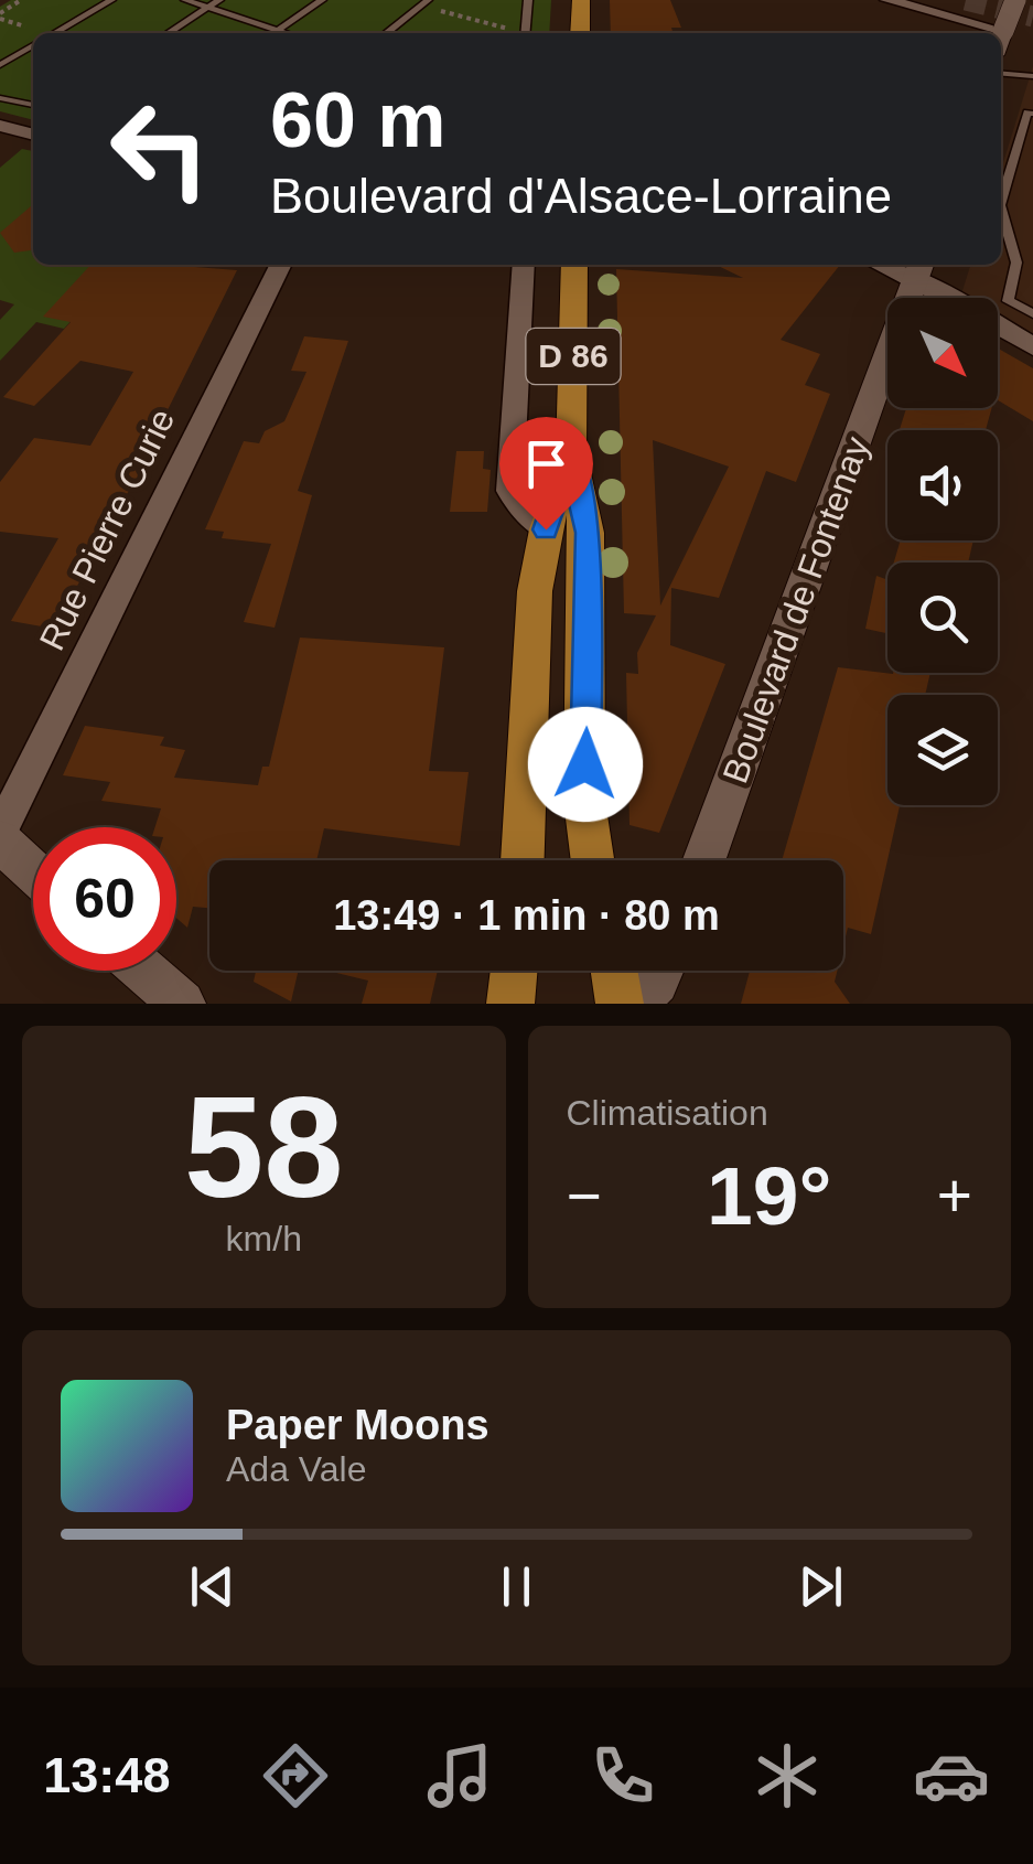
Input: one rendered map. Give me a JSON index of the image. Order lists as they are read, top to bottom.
{
  "streets": {
    "main road": ["D 86"],
    "street": ["Rue Pierre Curie", "Boulevard de Fontenay"]
  },
  "north": "bottom right",
  "page": {
    "turn": ["60 m", "Boulevard d'Alsace-Lorraine"],
    "limit": "60",
    "trip": "13:49 · 1 min · 80 m",
    "tile": [
      ["58", "km/h"],
      "Climatisation"
    ],
    "heat": ["−", "19°", "+"],
    "song": ["Paper Moons", "Ada Vale"],
    "tabs": "13:48"
  }
}
